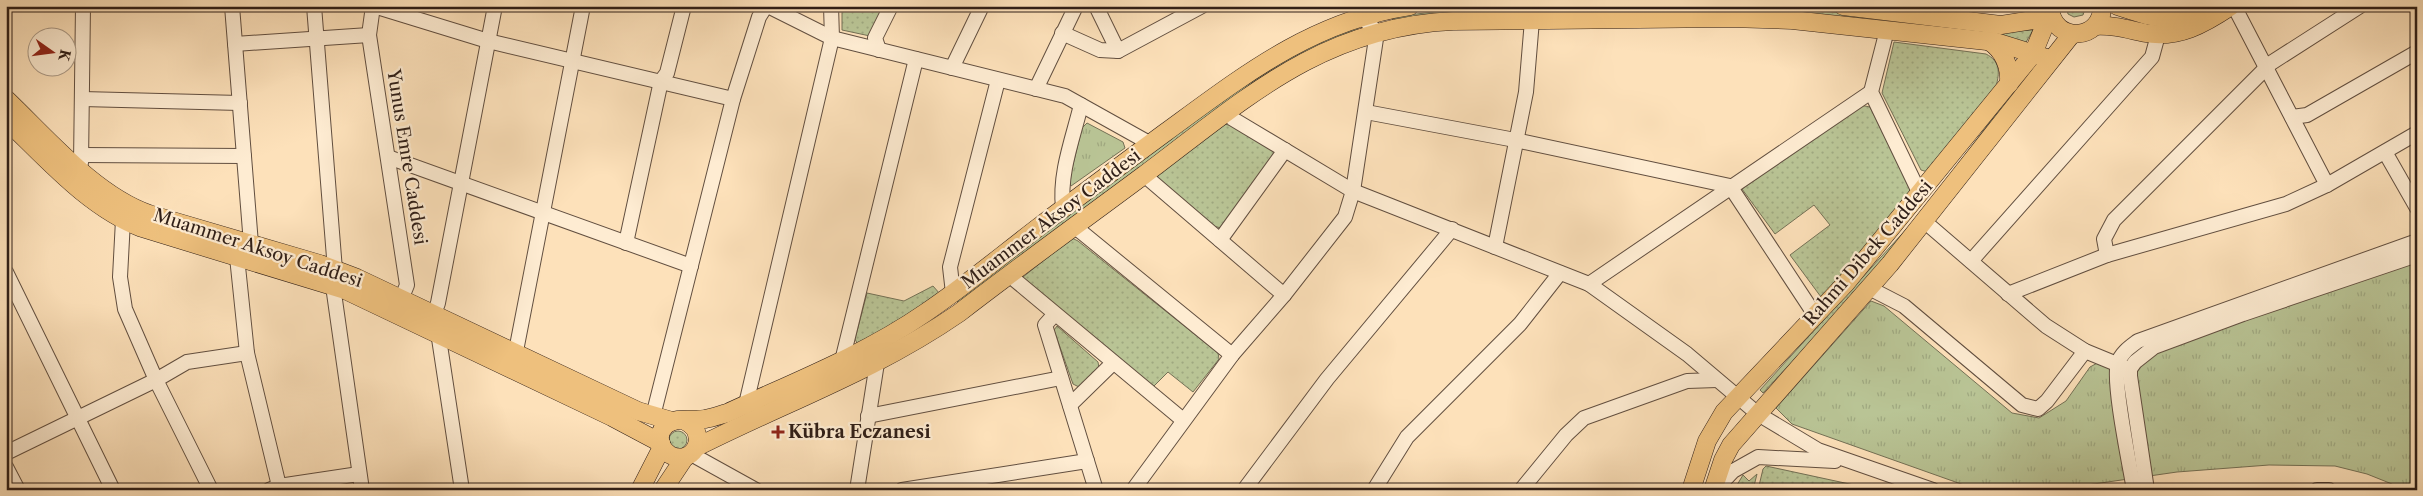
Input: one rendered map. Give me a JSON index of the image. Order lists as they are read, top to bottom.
{
  "streets": {
    "main road": ["Muammer Aksoy Caddesi", "Rahmi Dibek Caddesi"],
    "street": ["Yunus Emre Caddesi"]
  },
  "crossings": [
    ["Yunus Emre Caddesi", "Muammer Aksoy Caddesi"]
  ],
  "places": {
    "health": ["Kübra Eczanesi"]
  },
  "north": "right"
}
